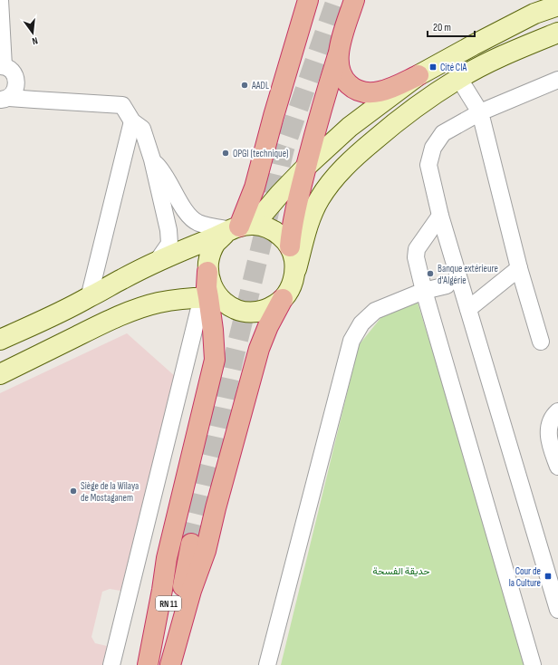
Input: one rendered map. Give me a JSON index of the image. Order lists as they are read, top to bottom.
{
  "streets": {
    "highway": ["RN 11"]
  },
  "parks": ["حديقة الفسحة"],
  "places": {
    "transit": ["Cité CIA", "Cour de la Culture"],
    "other": [
      "AADL",
      "OPGI (technique)",
      "Banque extérieure d'Algérie",
      "Siège de la Wilaya de Mostaganem"
    ]
  },
  "scale_bar": "20 m",
  "north": "bottom"
}
